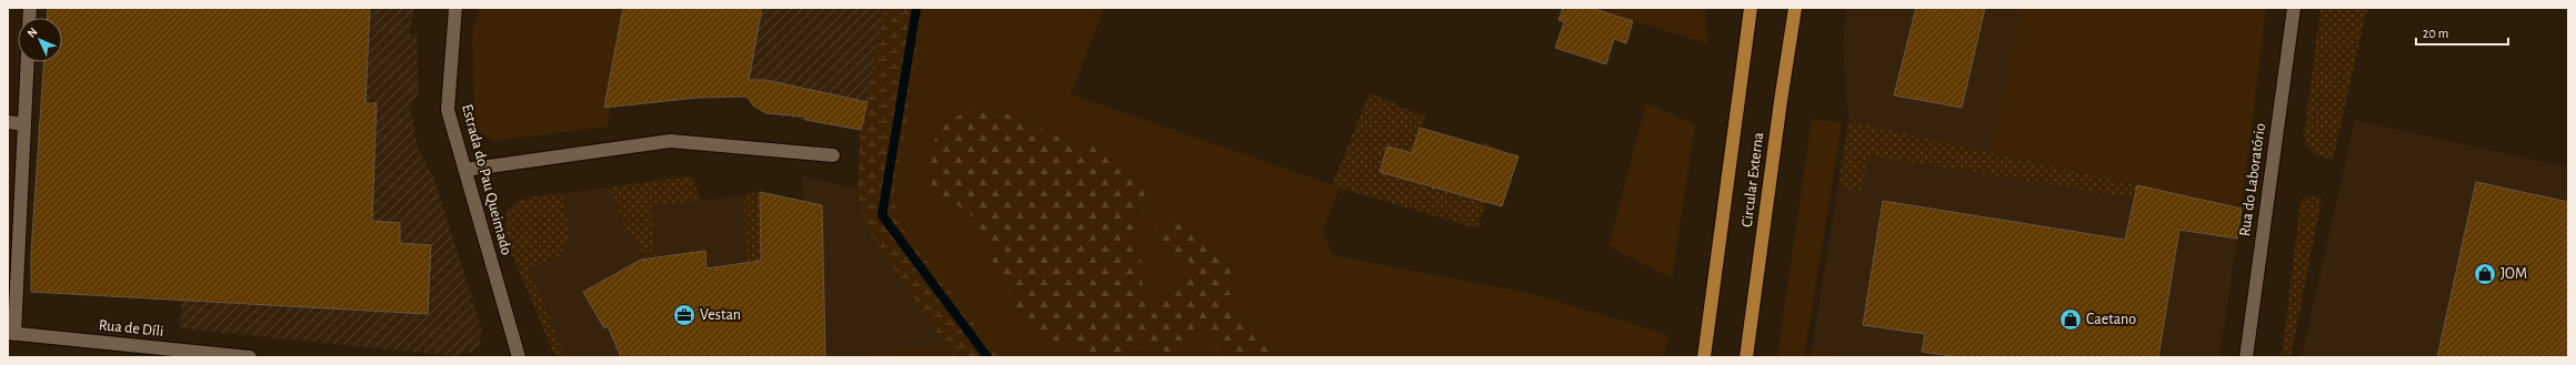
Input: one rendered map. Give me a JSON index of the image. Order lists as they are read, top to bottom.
{
  "streets": {
    "main road": ["Circular Externa"],
    "street": ["Estrada do Pau Queimado", "Rua do Laboratório", "Rua de Díli"]
  },
  "places": {
    "shop": ["JOM", "Caetano"],
    "office": ["Vestan"]
  },
  "scale_bar": "20 m",
  "north": "top left"
}
